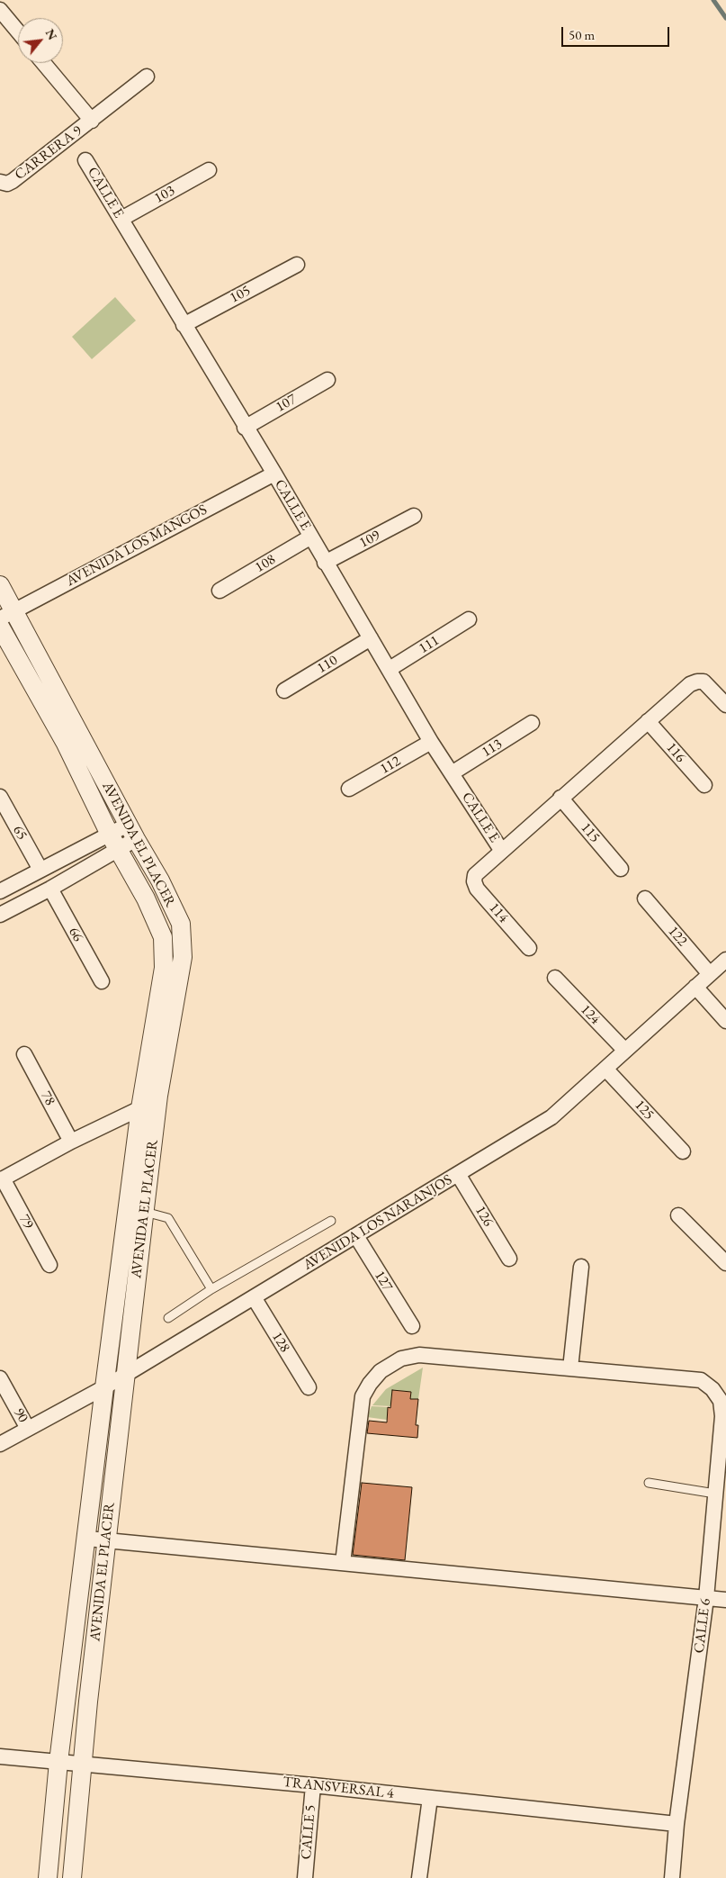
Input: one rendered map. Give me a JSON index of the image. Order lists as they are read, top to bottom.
{
  "streets": {
    "street": [
      "CARRERA 9",
      "CALLE E",
      "103",
      "105",
      "107",
      "109",
      "AVENIDA LOS MANGOS",
      "108",
      "111",
      "110",
      "113",
      "116",
      "112",
      "65",
      "115",
      "AVENIDA EL PLACER",
      "114",
      "66",
      "122",
      "124",
      "78",
      "125",
      "126",
      "79",
      "AVENIDA LOS NARANJOS",
      "127",
      "128",
      "90",
      "CALLE 6",
      "TRANSVERSAL 4",
      "CALLE 5"
    ]
  },
  "crossings": [
    ["CALLE E", "103"],
    ["CALLE E", "105"],
    ["CALLE E", "107"],
    ["CALLE E", "109"],
    ["CALLE E", "AVENIDA LOS MANGOS"],
    ["CALLE E", "108"],
    ["CALLE E", "111"],
    ["CALLE E", "110"],
    ["CALLE E", "113"],
    ["CALLE E", "116"],
    ["CALLE E", "112"],
    ["CALLE E", "115"],
    ["CALLE E", "114"],
    ["AVENIDA LOS MANGOS", "AVENIDA EL PLACER"],
    ["AVENIDA EL PLACER", "AVENIDA LOS NARANJOS"],
    ["AVENIDA EL PLACER", "TRANSVERSAL 4"],
    ["122", "AVENIDA LOS NARANJOS"],
    ["124", "AVENIDA LOS NARANJOS"],
    ["125", "AVENIDA LOS NARANJOS"],
    ["126", "AVENIDA LOS NARANJOS"],
    ["AVENIDA LOS NARANJOS", "127"],
    ["AVENIDA LOS NARANJOS", "128"],
    ["AVENIDA LOS NARANJOS", "90"],
    ["CALLE 6", "TRANSVERSAL 4"],
    ["TRANSVERSAL 4", "CALLE 5"]
  ],
  "scale_bar": "50 m",
  "north": "top right"
}
